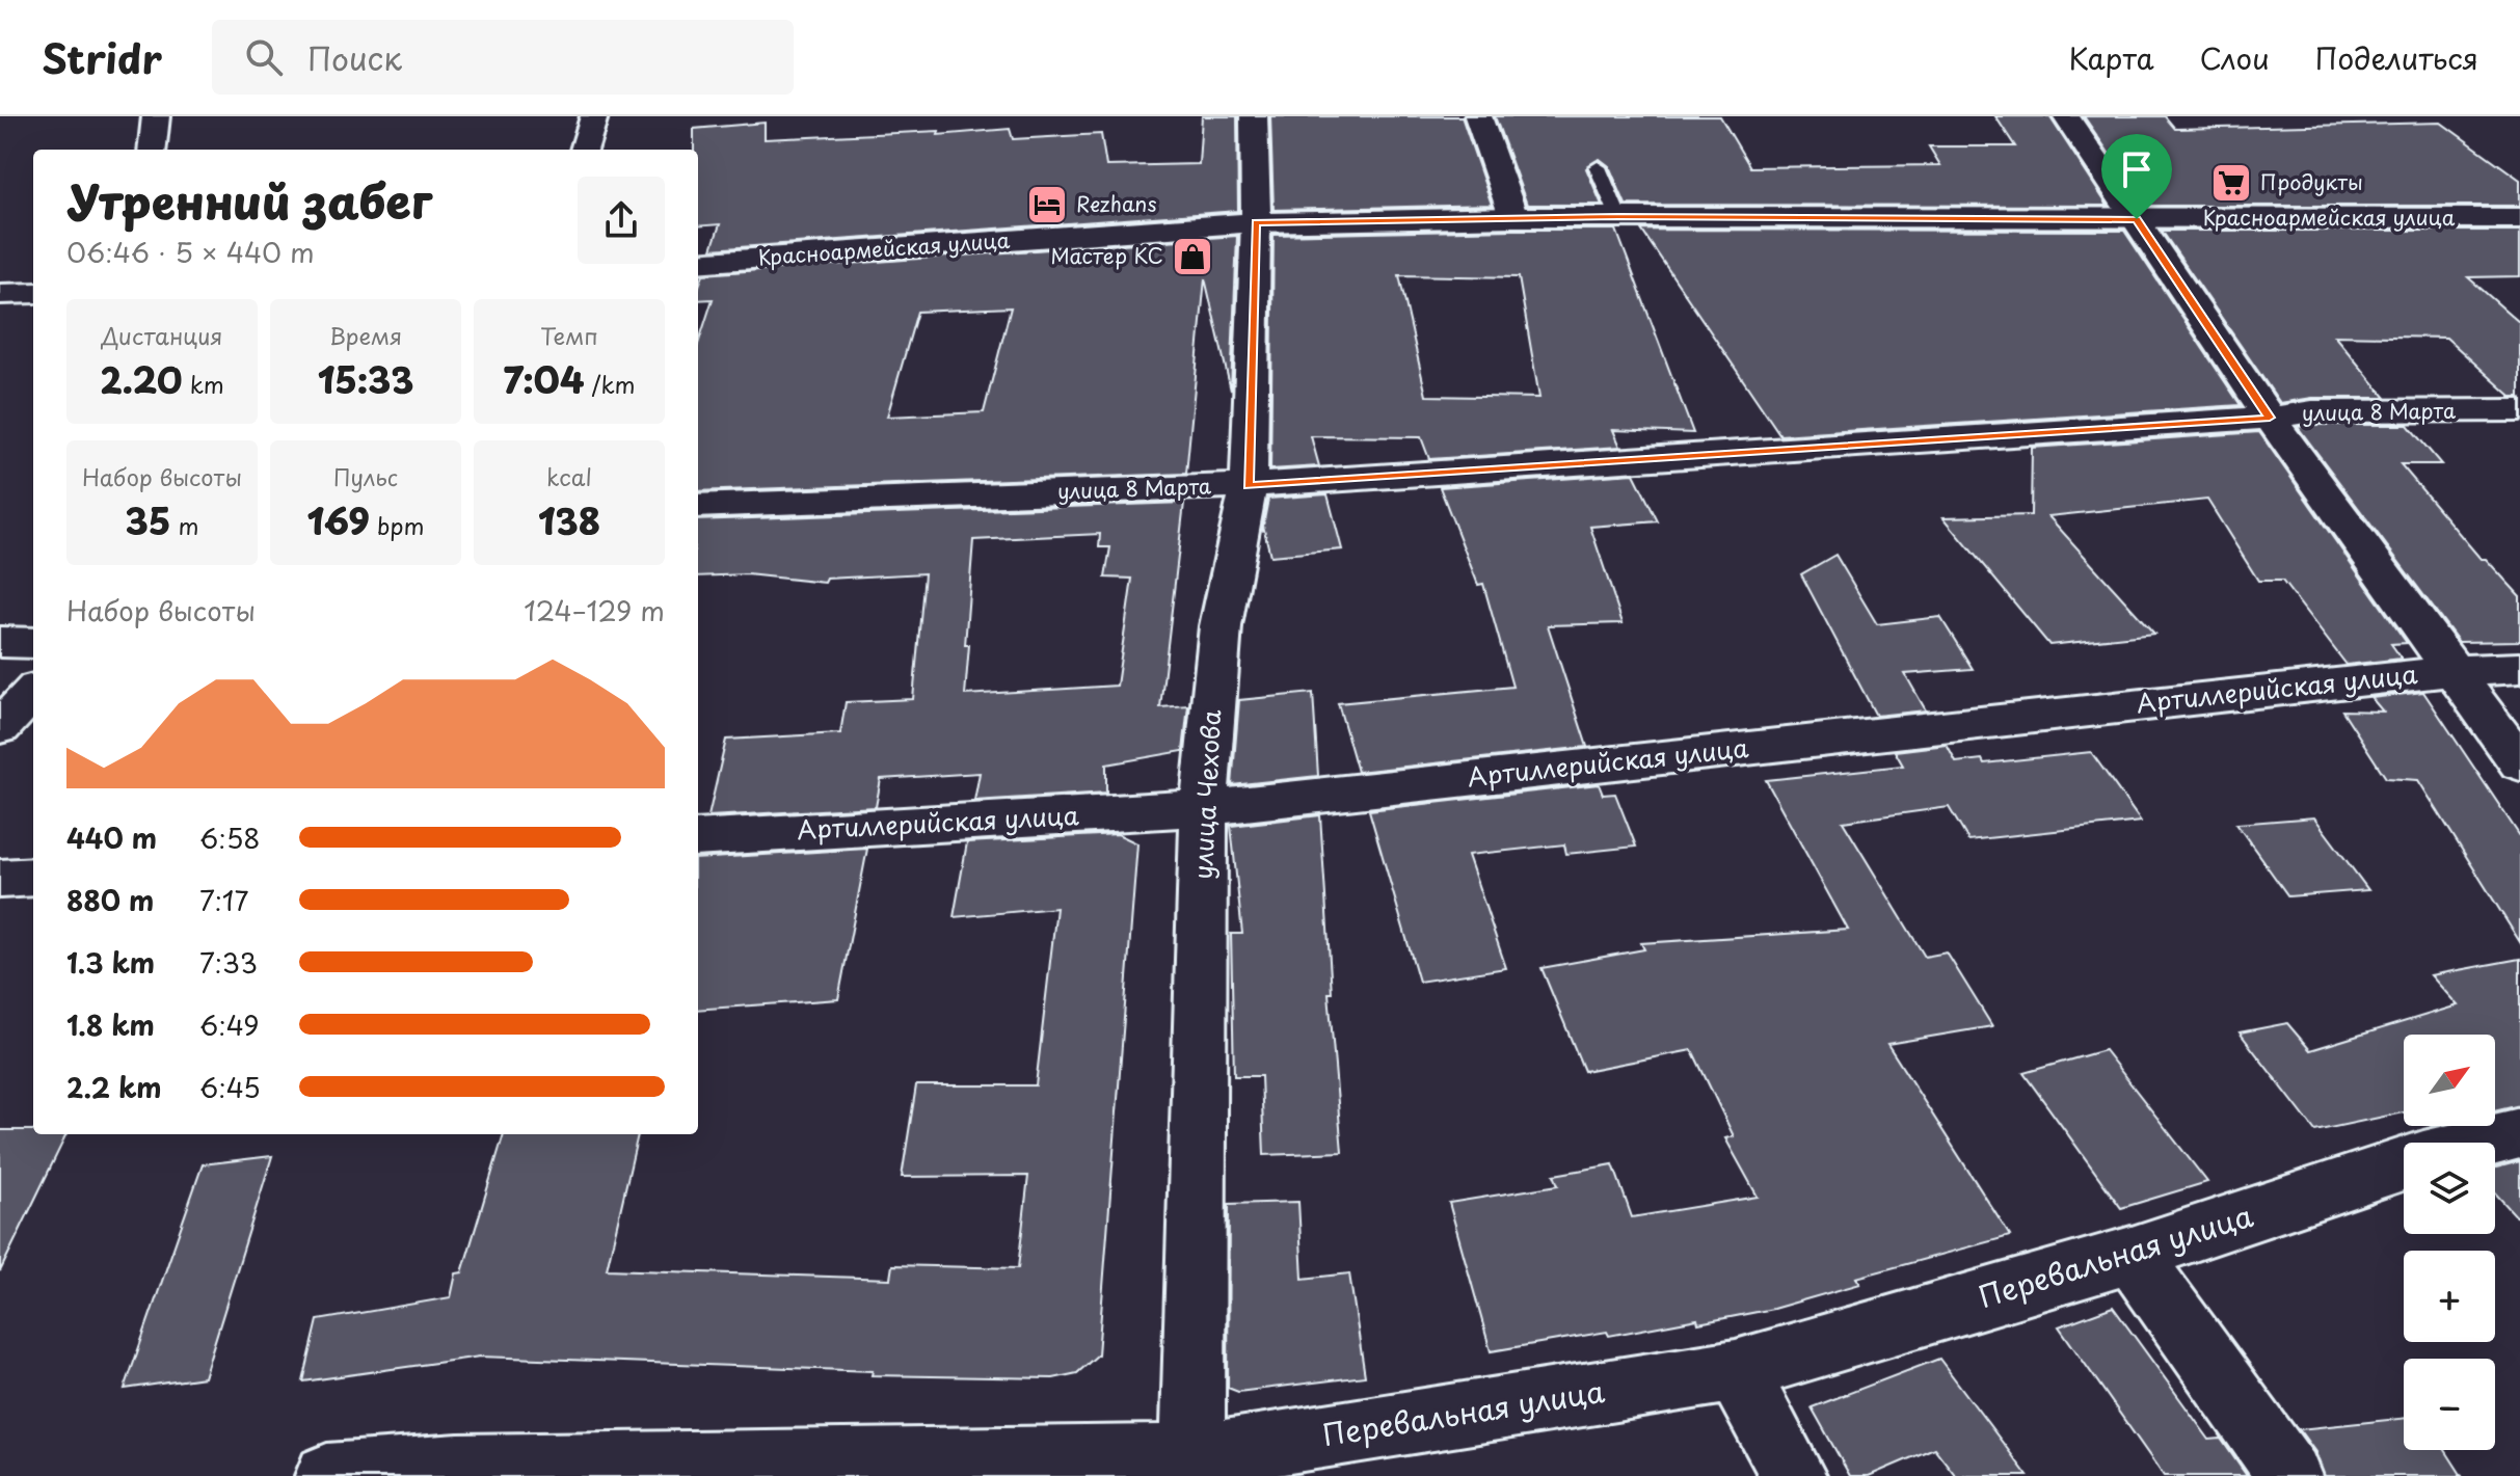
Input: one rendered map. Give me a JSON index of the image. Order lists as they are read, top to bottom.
{
  "streets": {
    "street": [
      "Красноармейская улица",
      "улица 8 Марта",
      "Артиллерийская улица",
      "улица Чехова",
      "Перевальная улица"
    ]
  },
  "crossings": [
    ["Красноармейская улица", "улица Чехова"],
    ["улица 8 Марта", "улица Чехова"],
    ["Артиллерийская улица", "улица Чехова"],
    ["улица Чехова", "Перевальная улица"]
  ],
  "places": {
    "supermarket": ["Продукты"],
    "hotel": ["Rezhans"],
    "shop": ["Мастер КС"]
  },
  "north": "top right",
  "page": {
    "header": "Stridr",
    "search": "Поиск",
    "nav": ["Карта", "Слои", "Поделиться"],
    "heading": ["Утренний забег", "06:46 · 5 × 440 m"],
    "stats": [
      ["Дистанция", "2.20 km"],
      ["Время", "15:33"],
      ["Темп", "7:04 /km"],
      ["Набор высоты", "35 m"],
      ["Пульс", "169 bpm"],
      ["kcal", "138"]
    ],
    "chart": ["Набор высоты", "124–129 m"],
    "list": [
      {
        "name": "440 m",
        "note": "6:58"
      },
      {
        "name": "880 m",
        "note": "7:17"
      },
      {
        "name": "1.3 km",
        "note": "7:33"
      },
      {
        "name": "1.8 km",
        "note": "6:49"
      },
      {
        "name": "2.2 km",
        "note": "6:45"
      }
    ],
    "map_buttons": ["+", "−"]
  }
}
